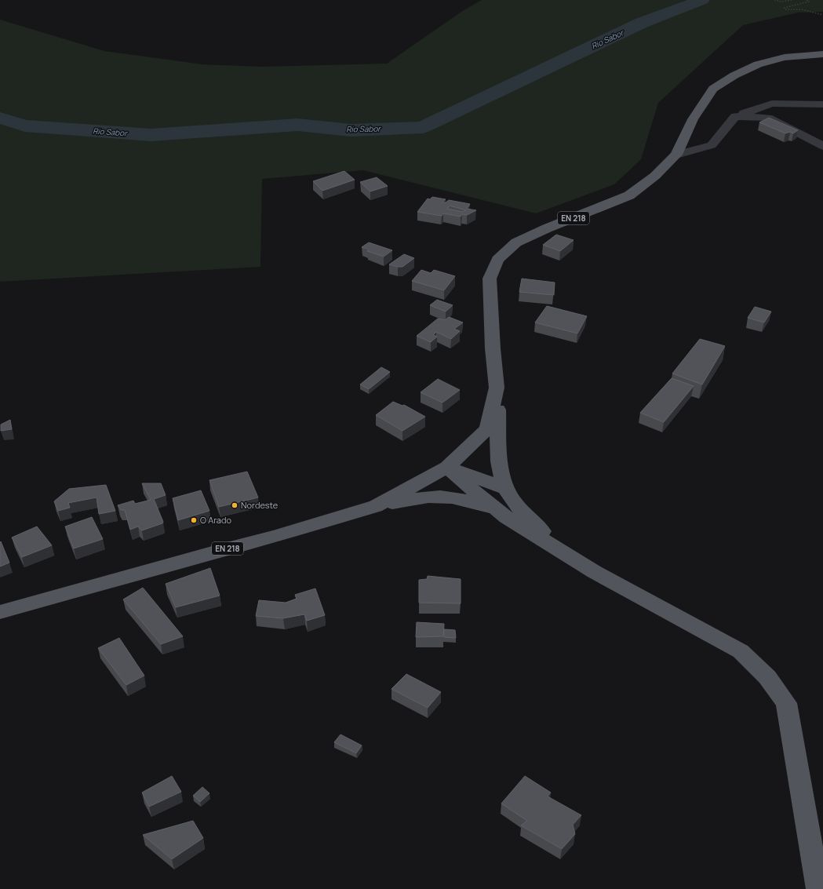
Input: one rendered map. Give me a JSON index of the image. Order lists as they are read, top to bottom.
{
  "streets": {
    "main road": ["EN 218"]
  },
  "water": ["Rio Sabor"],
  "places": ["Nordeste", "O Arado"]
}
